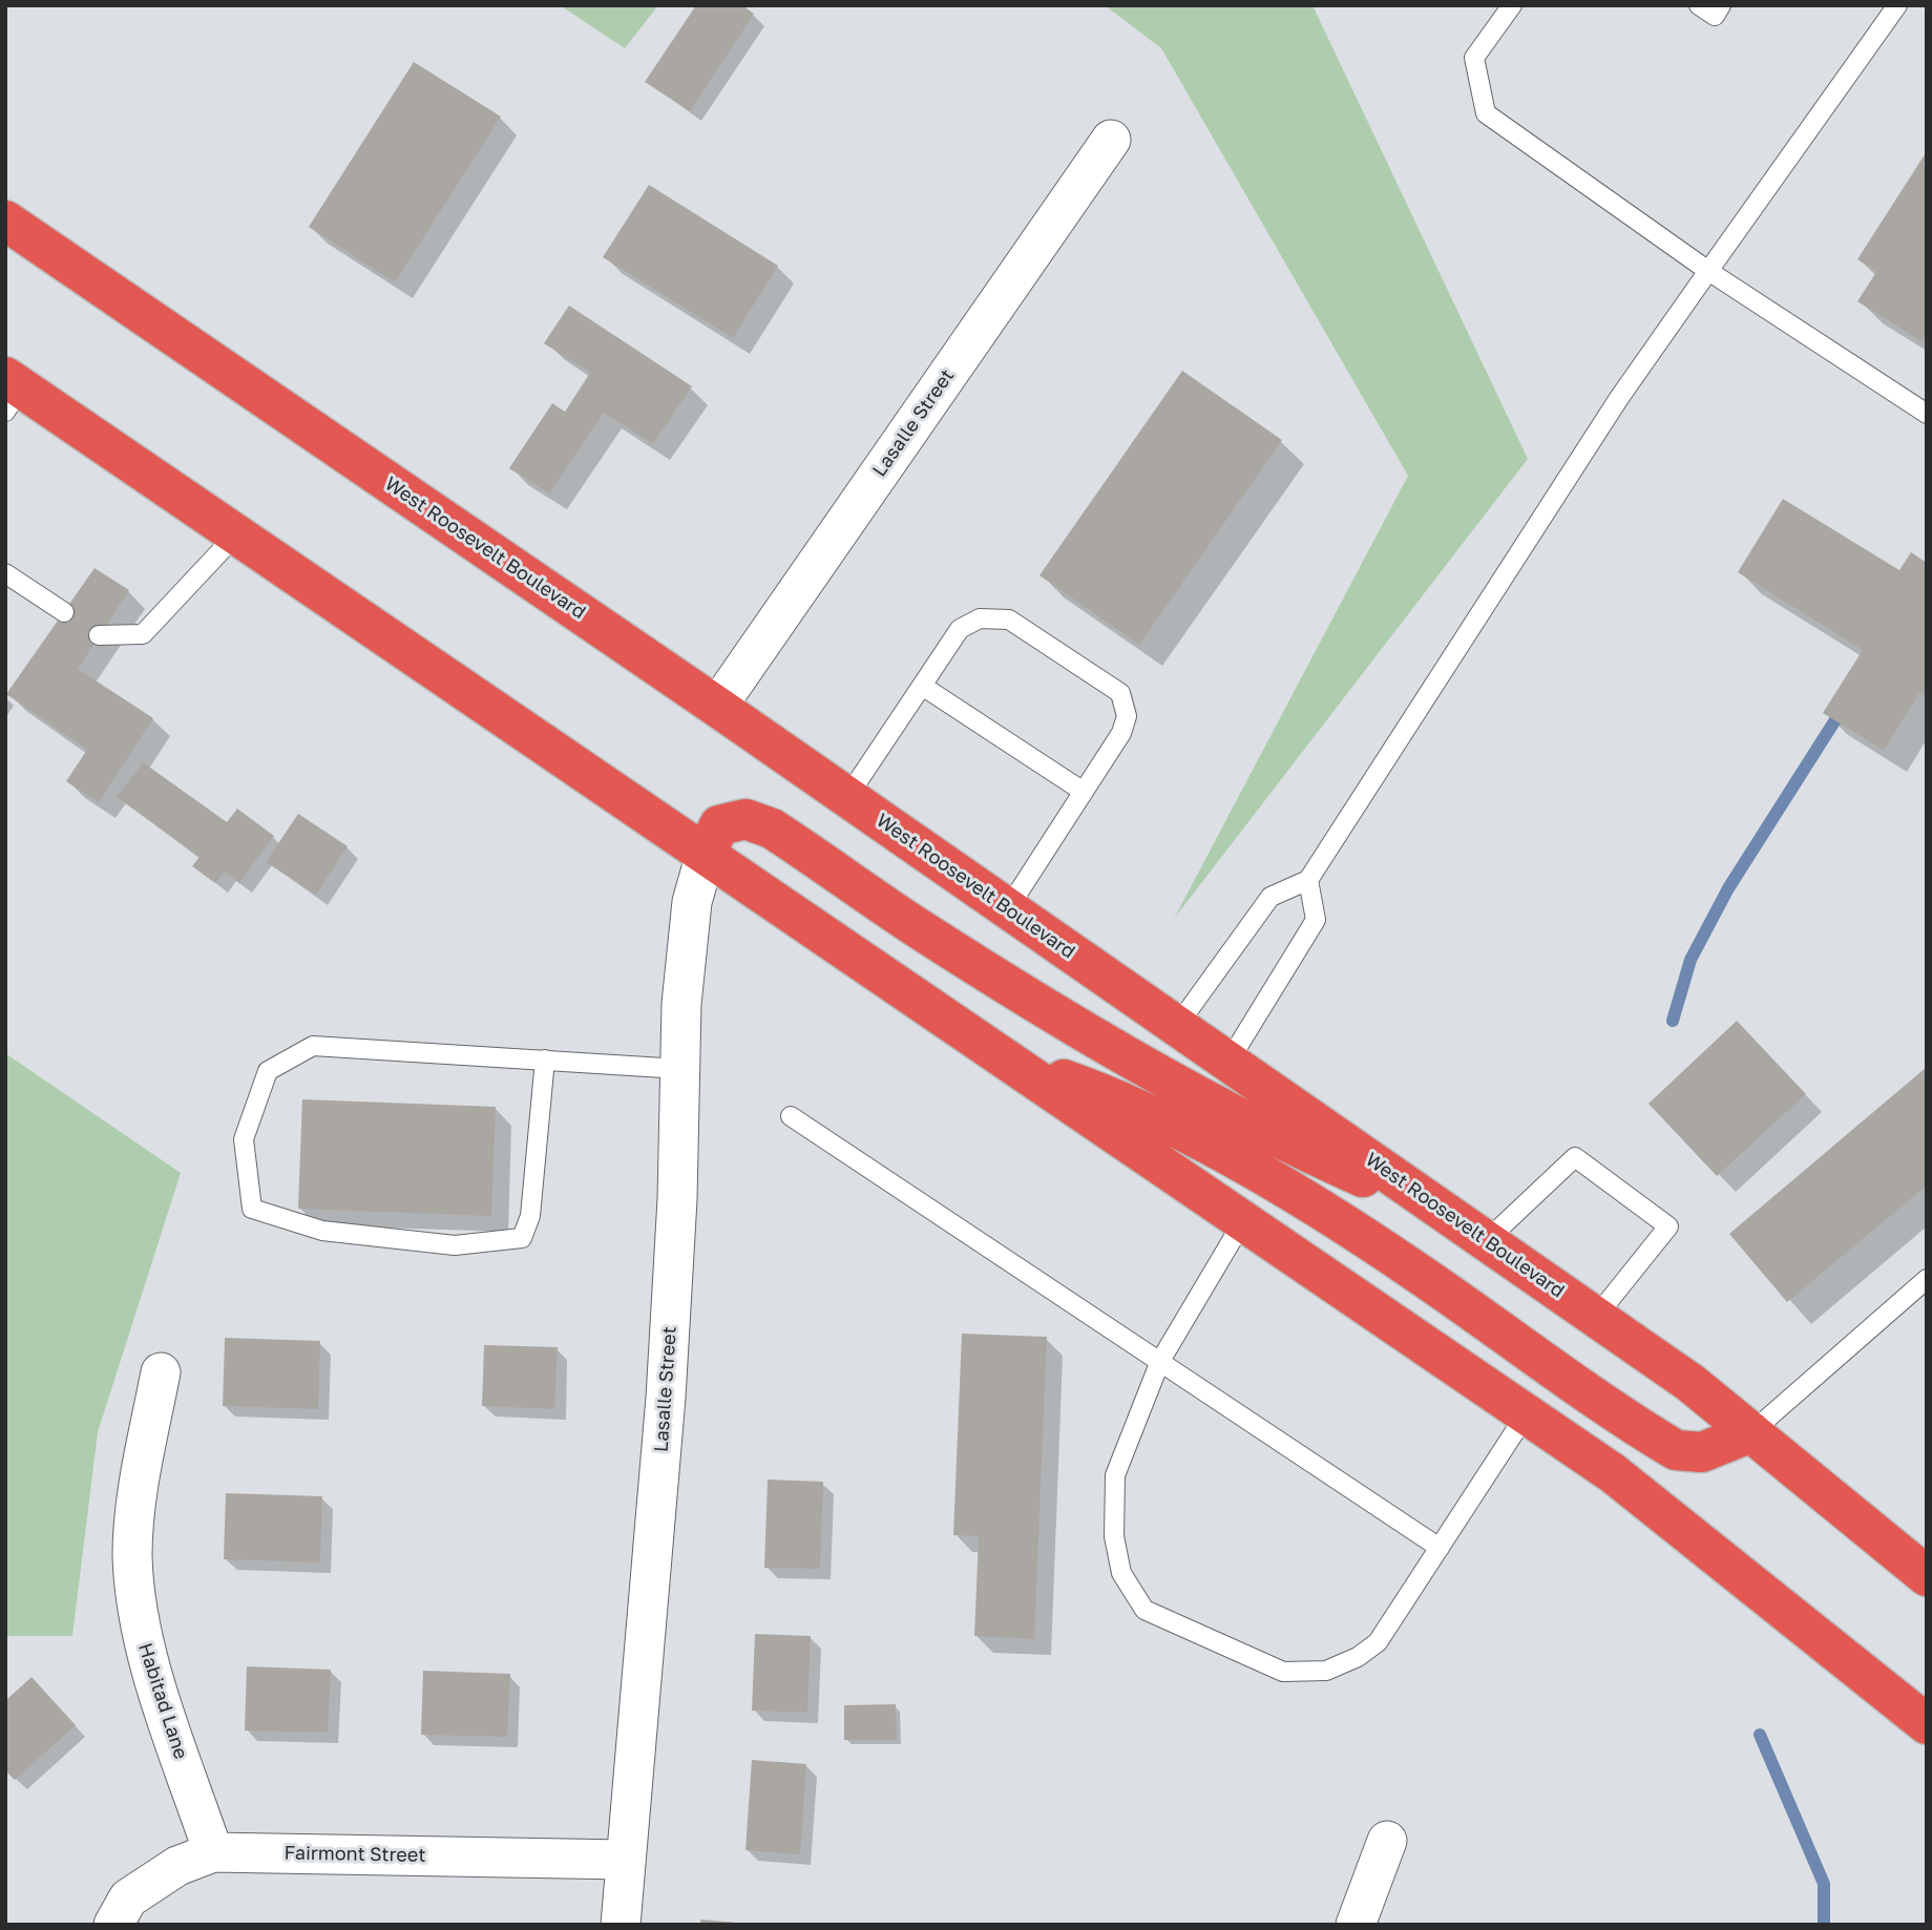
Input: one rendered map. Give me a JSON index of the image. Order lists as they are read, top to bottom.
{
  "streets": {
    "highway": ["West Roosevelt Boulevard"],
    "street": ["Lasalle Street", "Habitad Lane", "Fairmont Street"]
  },
  "crossings": [
    ["Lasalle Street", "West Roosevelt Boulevard"],
    ["Lasalle Street", "Fairmont Street"],
    ["Habitad Lane", "Fairmont Street"]
  ]
}
